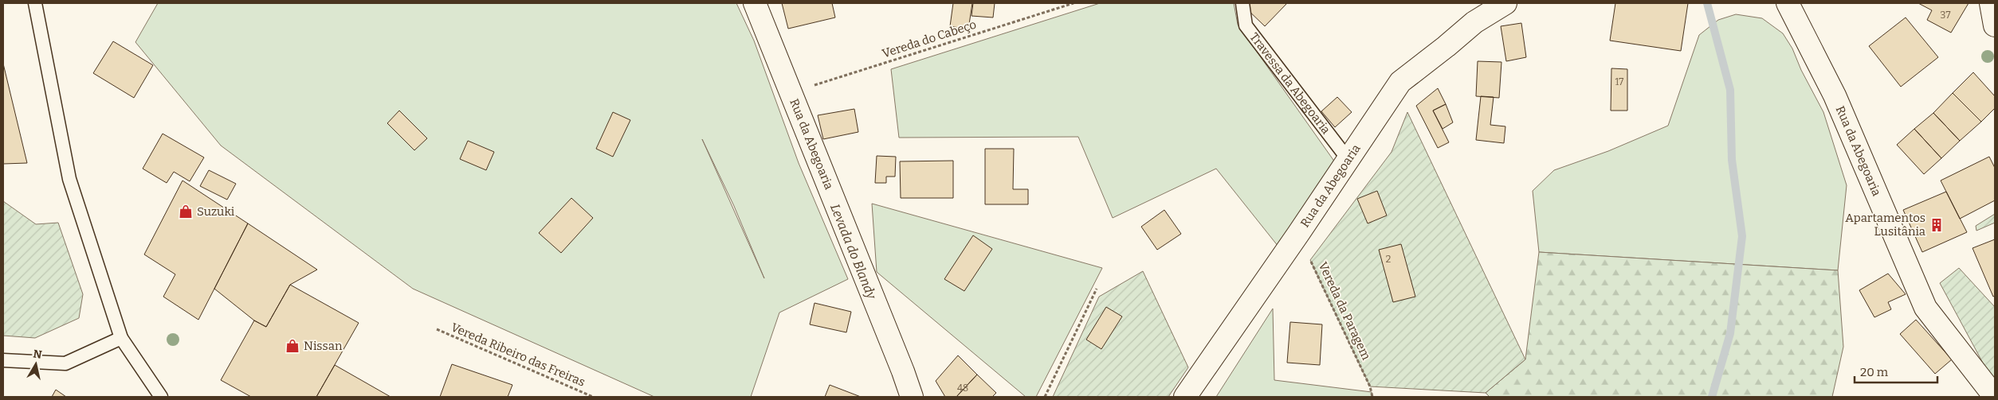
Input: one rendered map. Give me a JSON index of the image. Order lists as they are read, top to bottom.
{
  "streets": {
    "street": ["Rua da Abegoaria"],
    "lane": ["Travessa da Abegoaria"],
    "path": ["Vereda do Cabeço", "Vereda da Paragem", "Vereda Ribeiro das Freiras"]
  },
  "crossings": [
    ["Vereda do Cabeço", "Rua da Abegoaria"],
    ["Travessa da Abegoaria", "Rua da Abegoaria"],
    ["Rua da Abegoaria", "Vereda da Paragem"]
  ],
  "water": ["Levada do Blandy"],
  "places": {
    "shop": ["Suzuki", "Nissan"],
    "building": ["Apartamentos Lusitânia"]
  },
  "house_numbers": [
    "37",
    "17",
    "2",
    "48"
  ],
  "scale_bar": "20 m",
  "north": "top"
}
